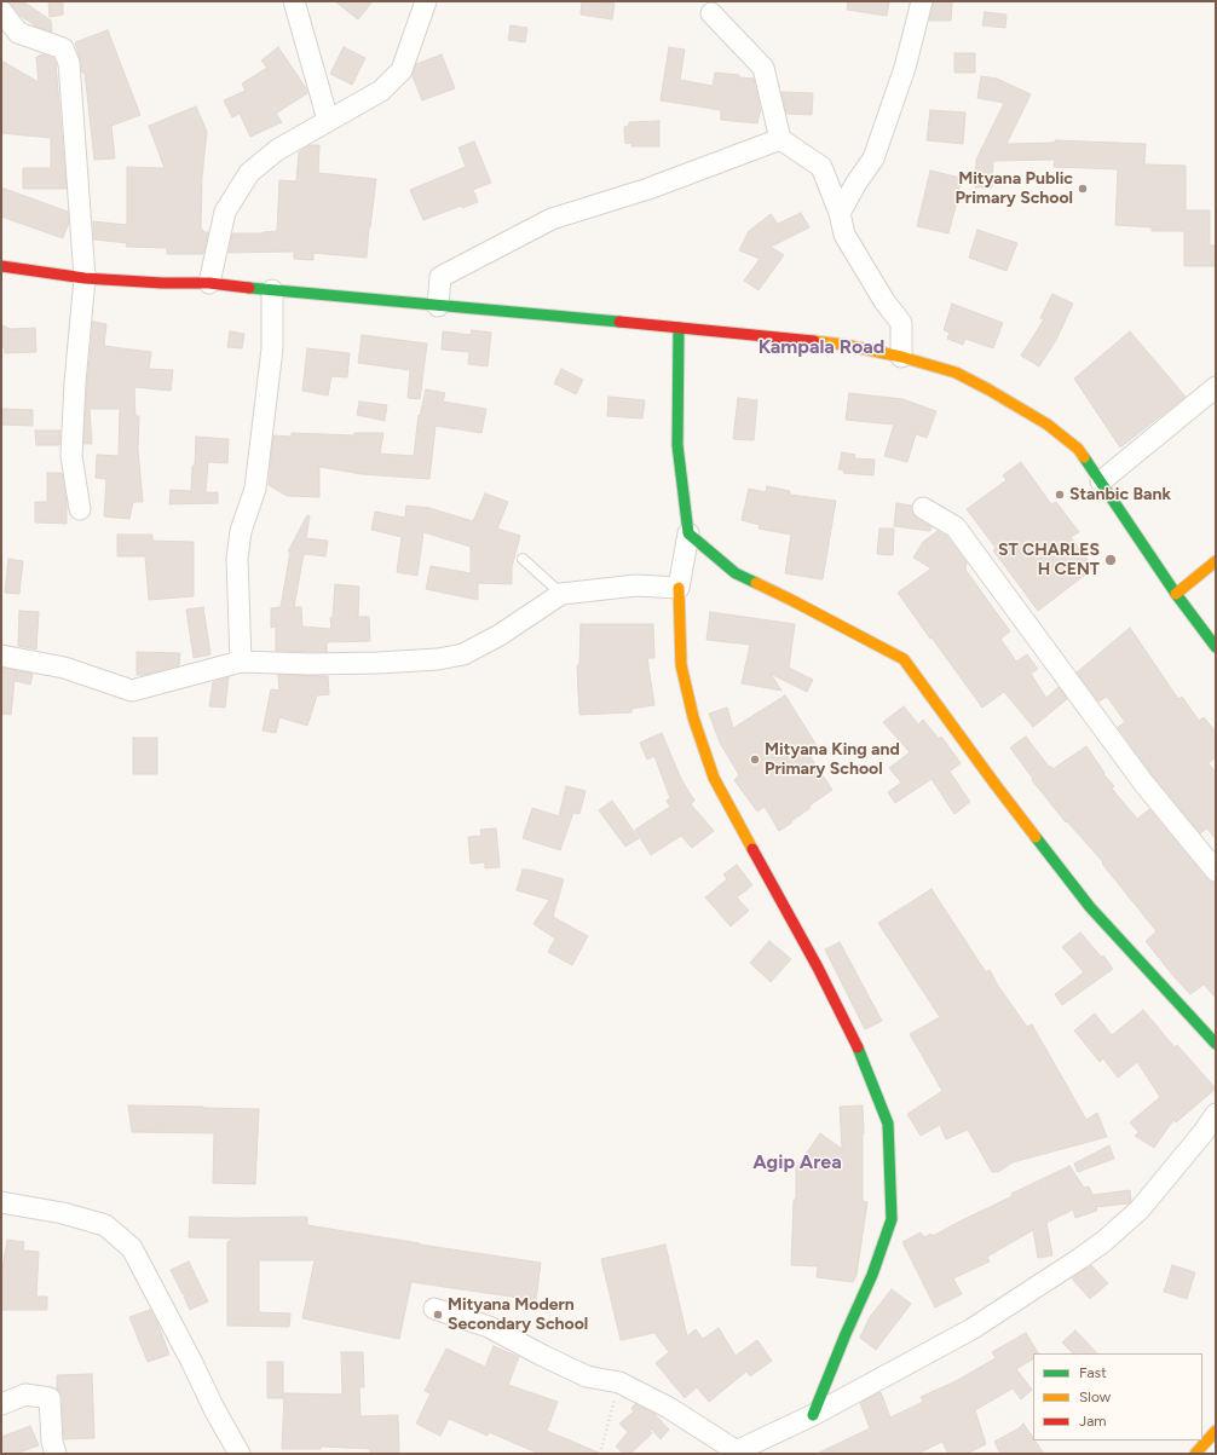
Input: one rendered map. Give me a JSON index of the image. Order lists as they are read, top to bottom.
{
  "districts": ["Kampala Road", "Agip Area"],
  "places": [
    "Mityana Public Primary School",
    "Stanbic Bank",
    "ST CHARLES H CENT",
    "Mityana King and Primary School",
    "Mityana Modern Secondary School"
  ],
  "legend": ["Fast", "Slow", "Jam"]
}
